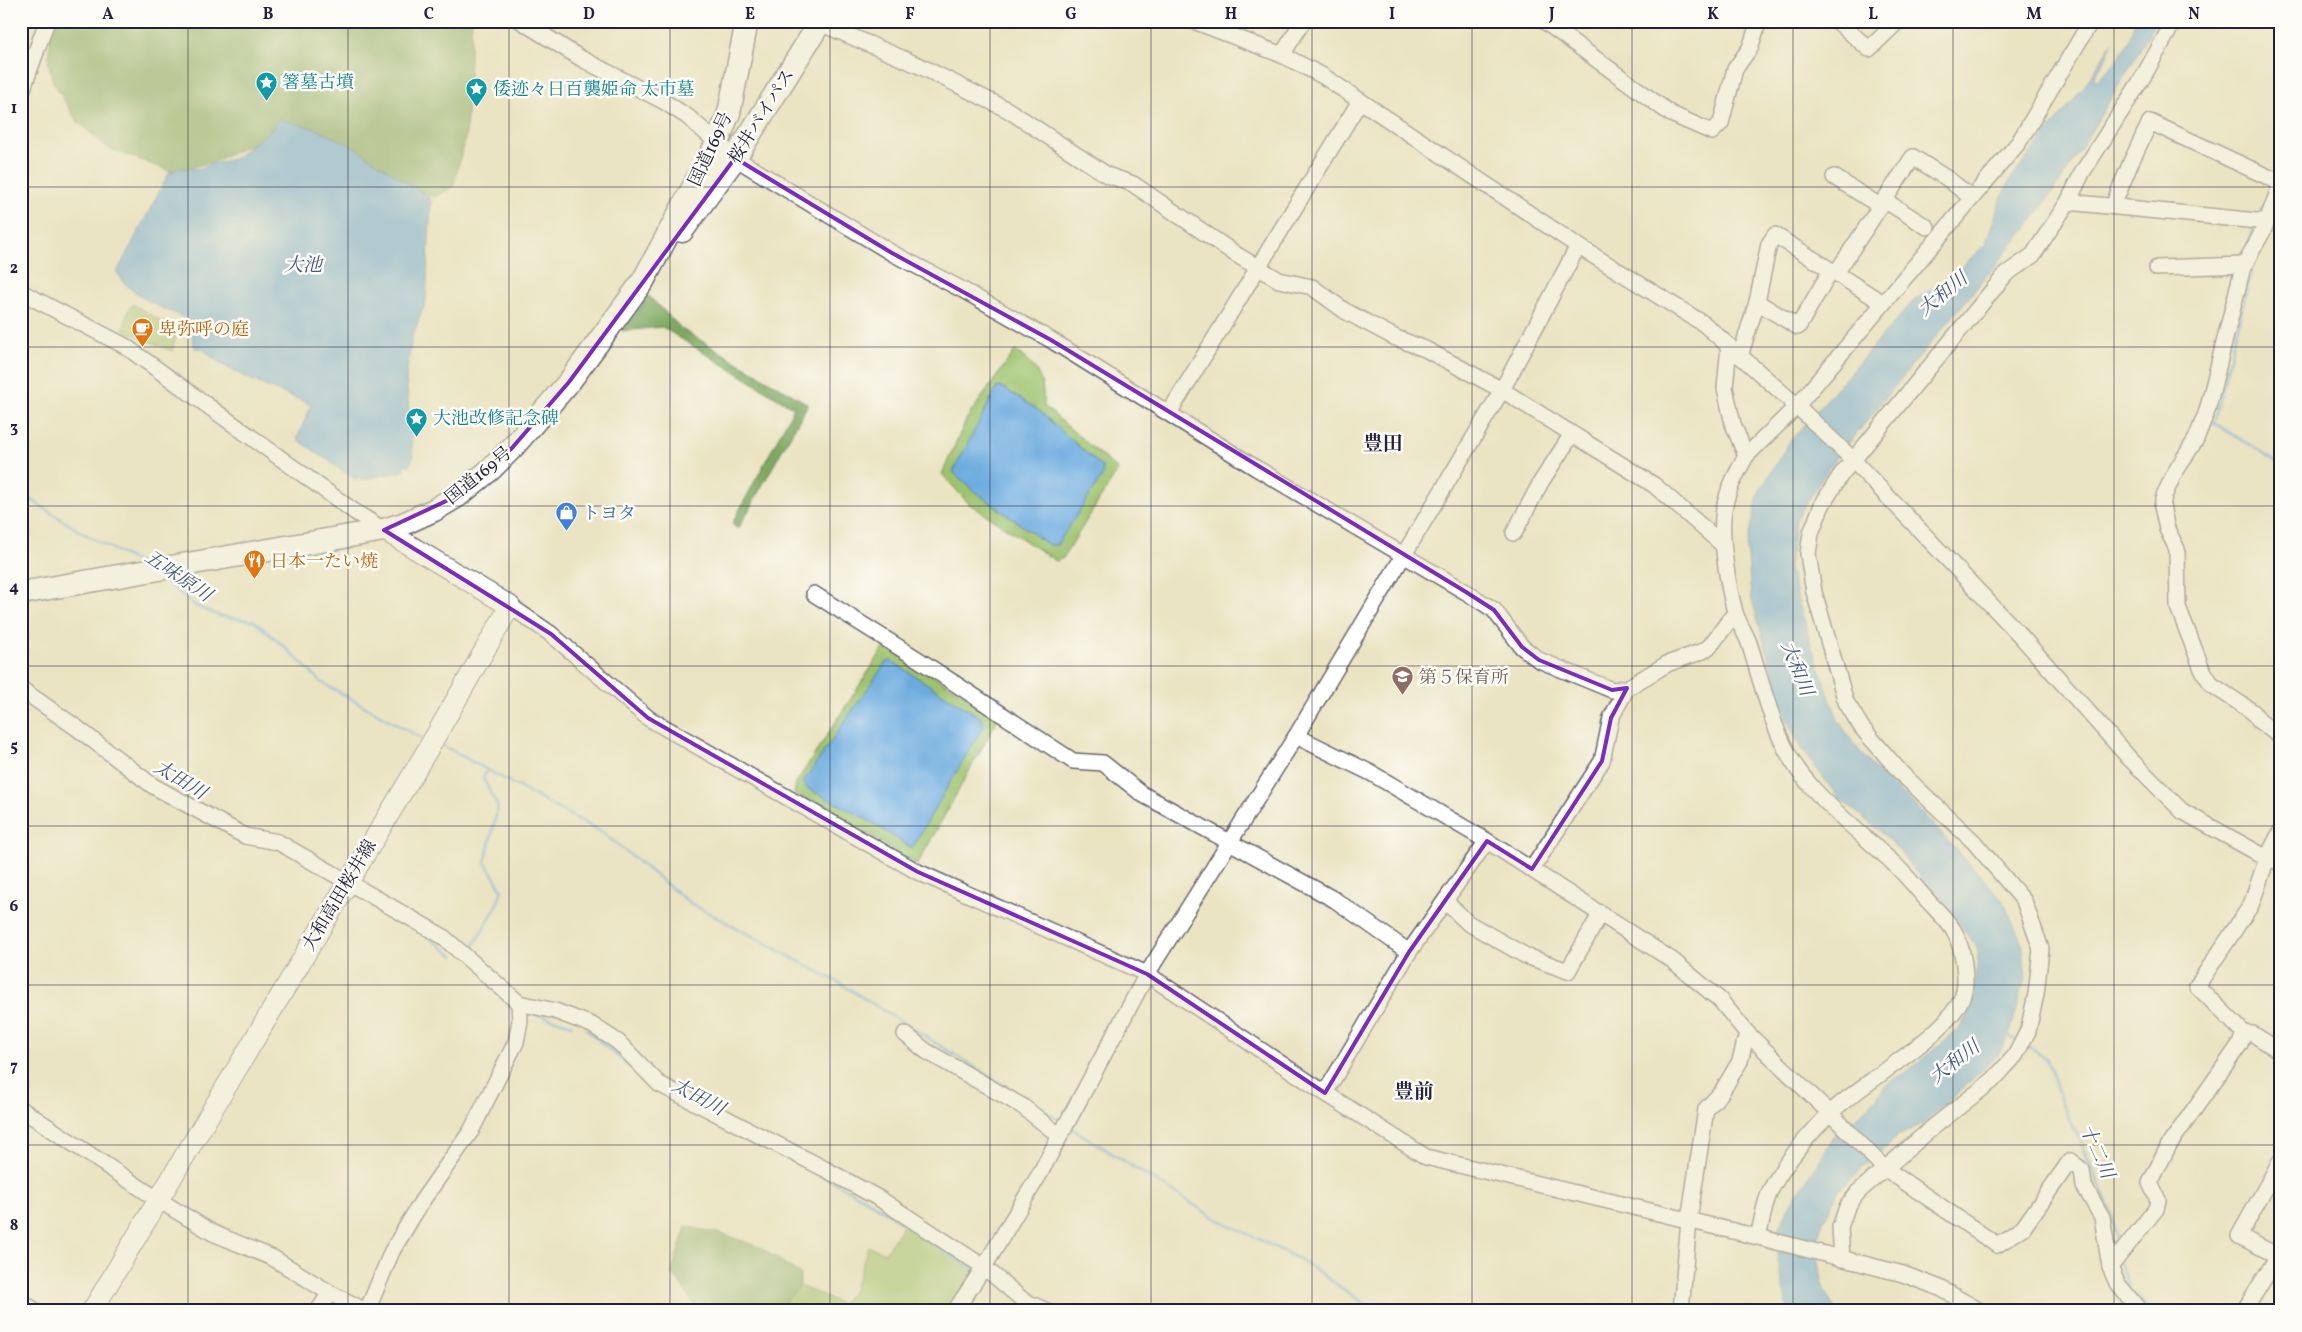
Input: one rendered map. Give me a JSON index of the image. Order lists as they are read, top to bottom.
{
  "streets": {
    "highway": ["桜井バイパス", "国道169号"],
    "main road": ["大和高田桜井線"]
  },
  "crossings": [
    ["桜井バイパス", "国道169号"]
  ],
  "districts": ["豊田", "豊前"],
  "water": [
    "大池",
    "大和川",
    "五味原川",
    "太田川",
    "十二川"
  ],
  "places": {
    "place": ["箸墓古墳", "倭迹々日百襲姫命 太市墓", "大池改修記念碑"],
    "cafe": ["卑弥呼の庭"],
    "shop": ["トヨタ"],
    "restaurant": ["日本一たい焼"],
    "school or university": ["第５保育所"]
  },
  "grid": {
    "columns": [
      "A",
      "B",
      "C",
      "D",
      "E",
      "F",
      "G",
      "H",
      "I",
      "J",
      "K",
      "L",
      "M",
      "N"
    ],
    "rows": [
      "1",
      "2",
      "3",
      "4",
      "5",
      "6",
      "7",
      "8"
    ]
  }
}
